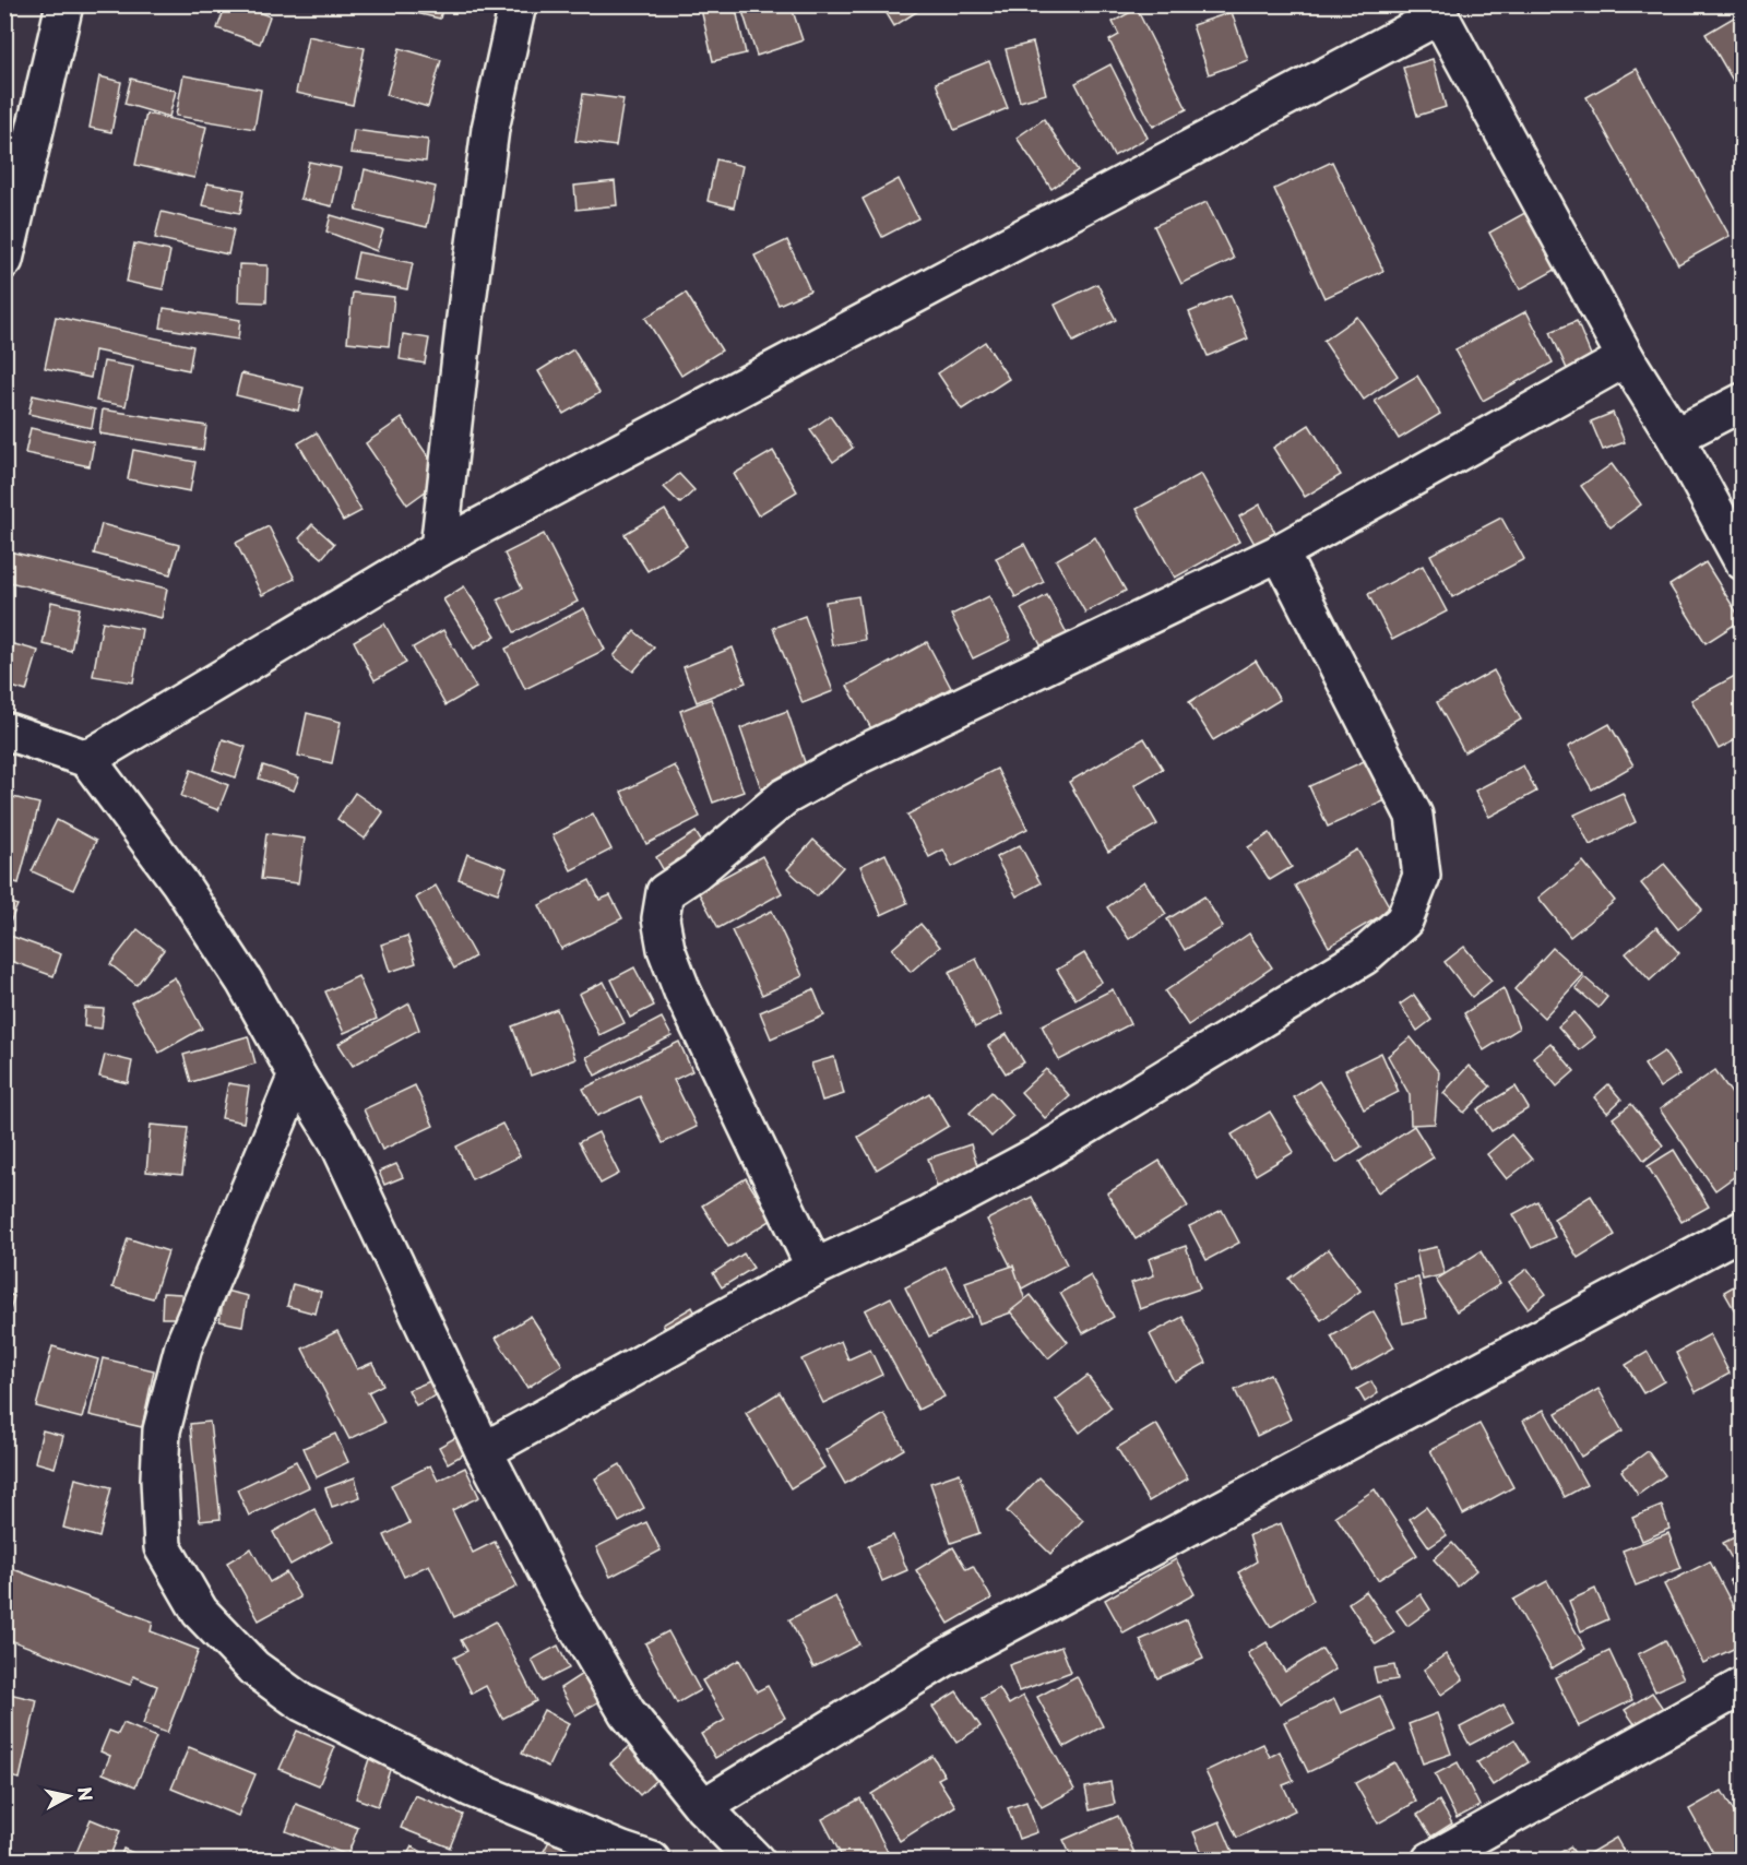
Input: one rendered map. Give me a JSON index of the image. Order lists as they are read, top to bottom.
{
  "north": "right"
}
